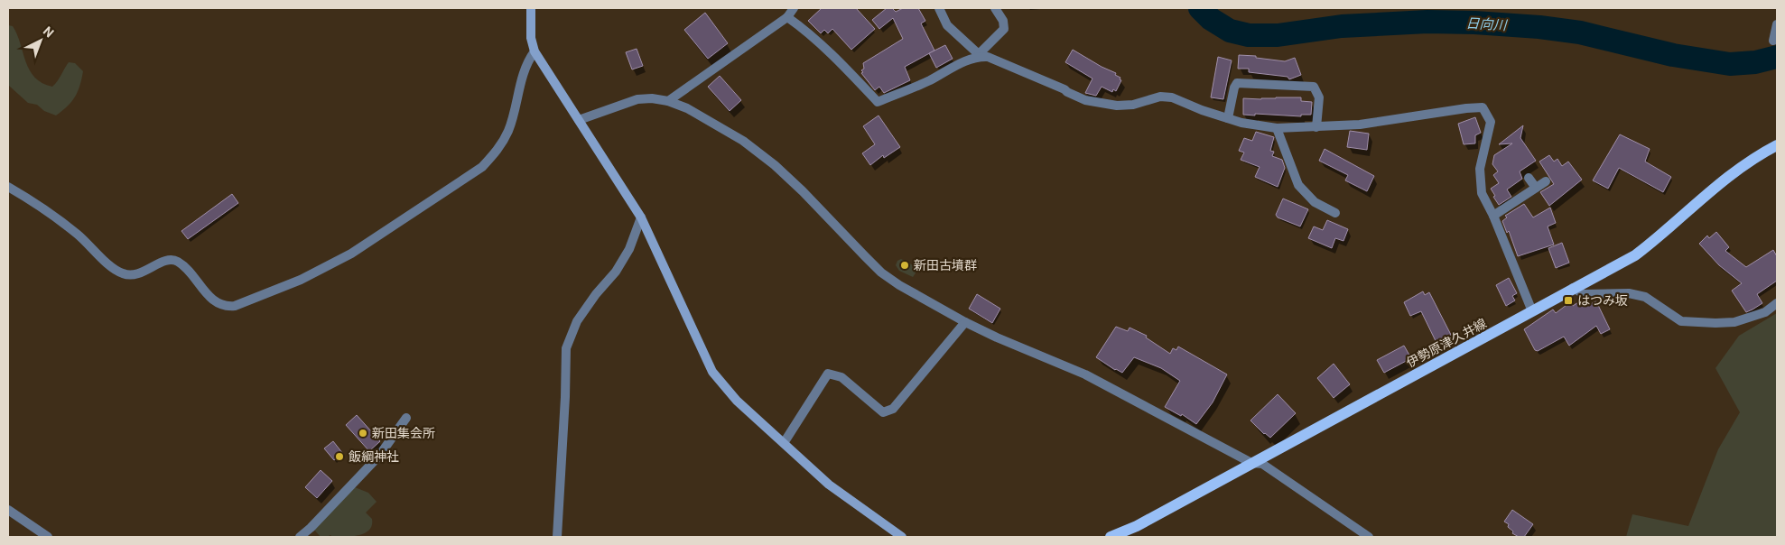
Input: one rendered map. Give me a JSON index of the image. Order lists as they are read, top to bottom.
{
  "streets": {
    "main road": ["伊勢原津久井線"]
  },
  "water": ["日向川"],
  "places": {
    "other": ["新田古墳群", "新田集会所", "飯綱神社"],
    "transit": ["はつみ坂"]
  },
  "north": "top right"
}
